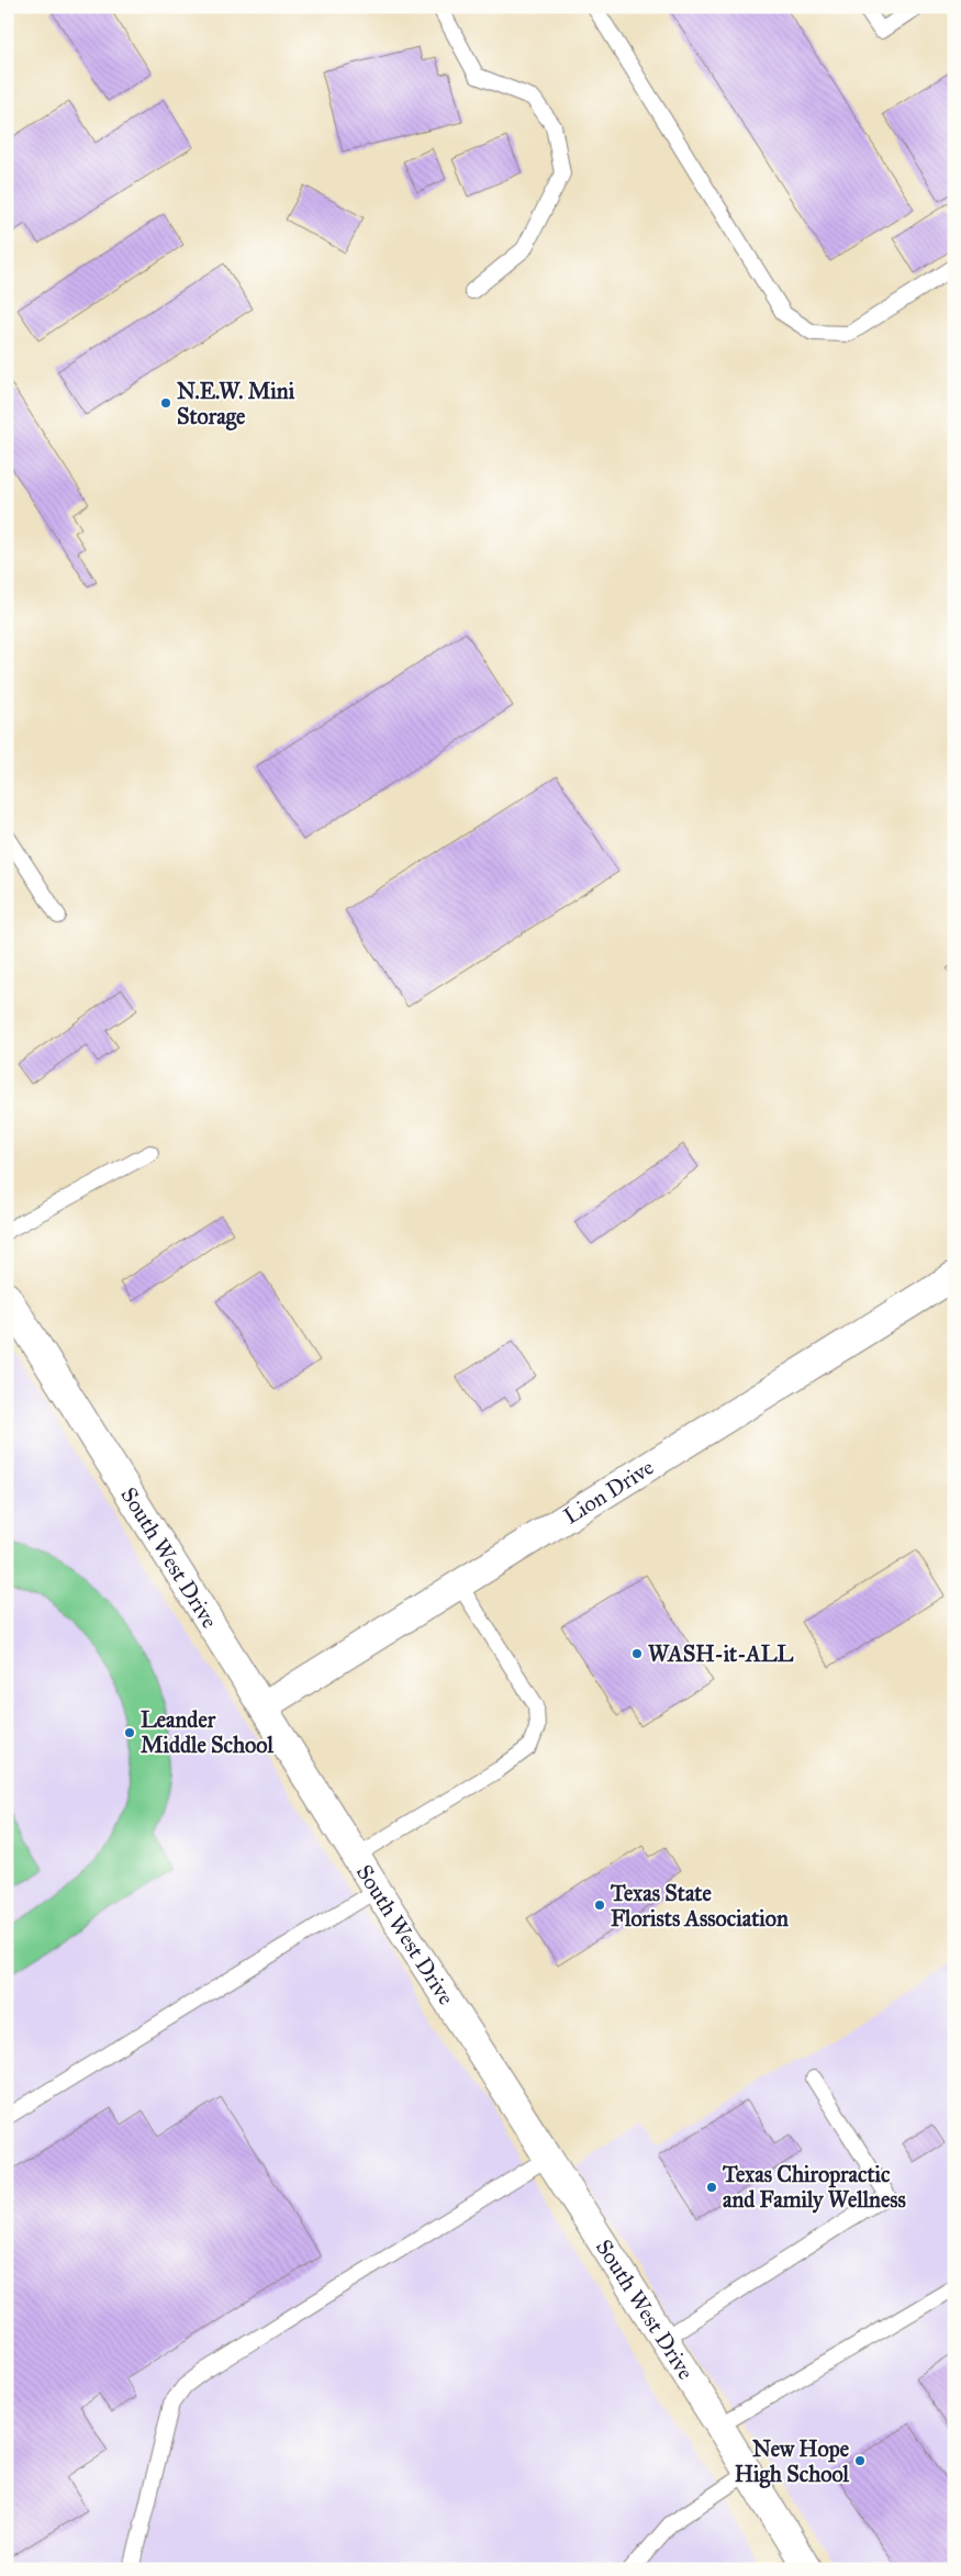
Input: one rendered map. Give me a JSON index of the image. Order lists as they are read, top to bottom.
{
  "streets": {
    "street": ["Lion Drive", "South West Drive"]
  },
  "crossings": [
    ["Lion Drive", "South West Drive"]
  ],
  "places": [
    "N.E.W. Mini Storage",
    "WASH-it-ALL",
    "Leander Middle School",
    "Texas State Florists Association",
    "Texas Chiropractic and Family Wellness",
    "New Hope High School"
  ]
}
